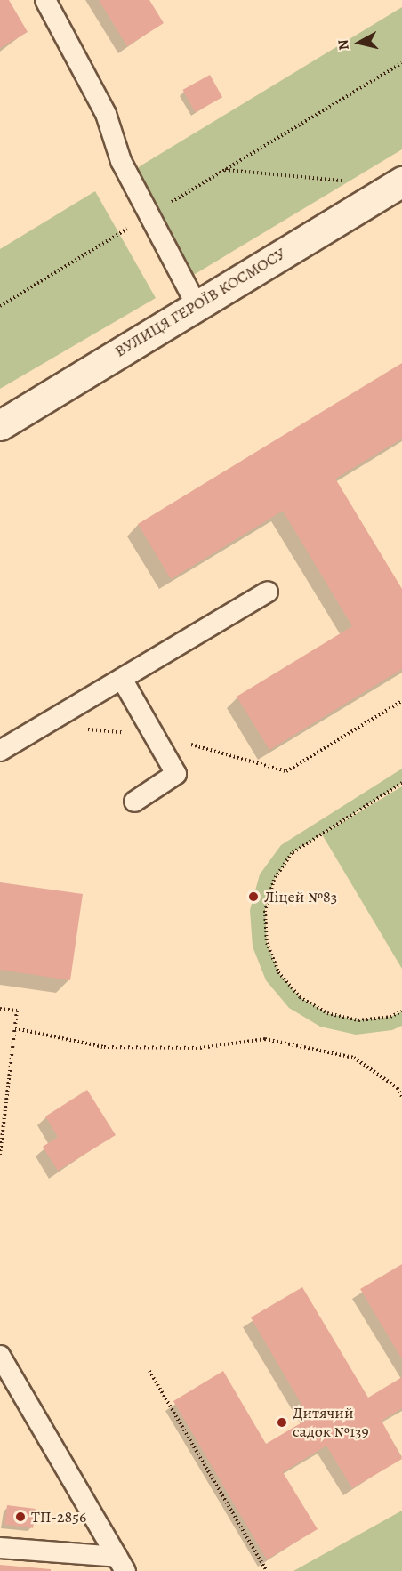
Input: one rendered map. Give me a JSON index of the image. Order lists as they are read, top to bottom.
{
  "streets": {
    "main road": ["ВУЛИЦЯ ГЕРОЇВ КОСМОСУ"]
  },
  "places": ["Ліцей №83", "Дитячий садок №139", "ТП-2856"],
  "north": "left"
}
